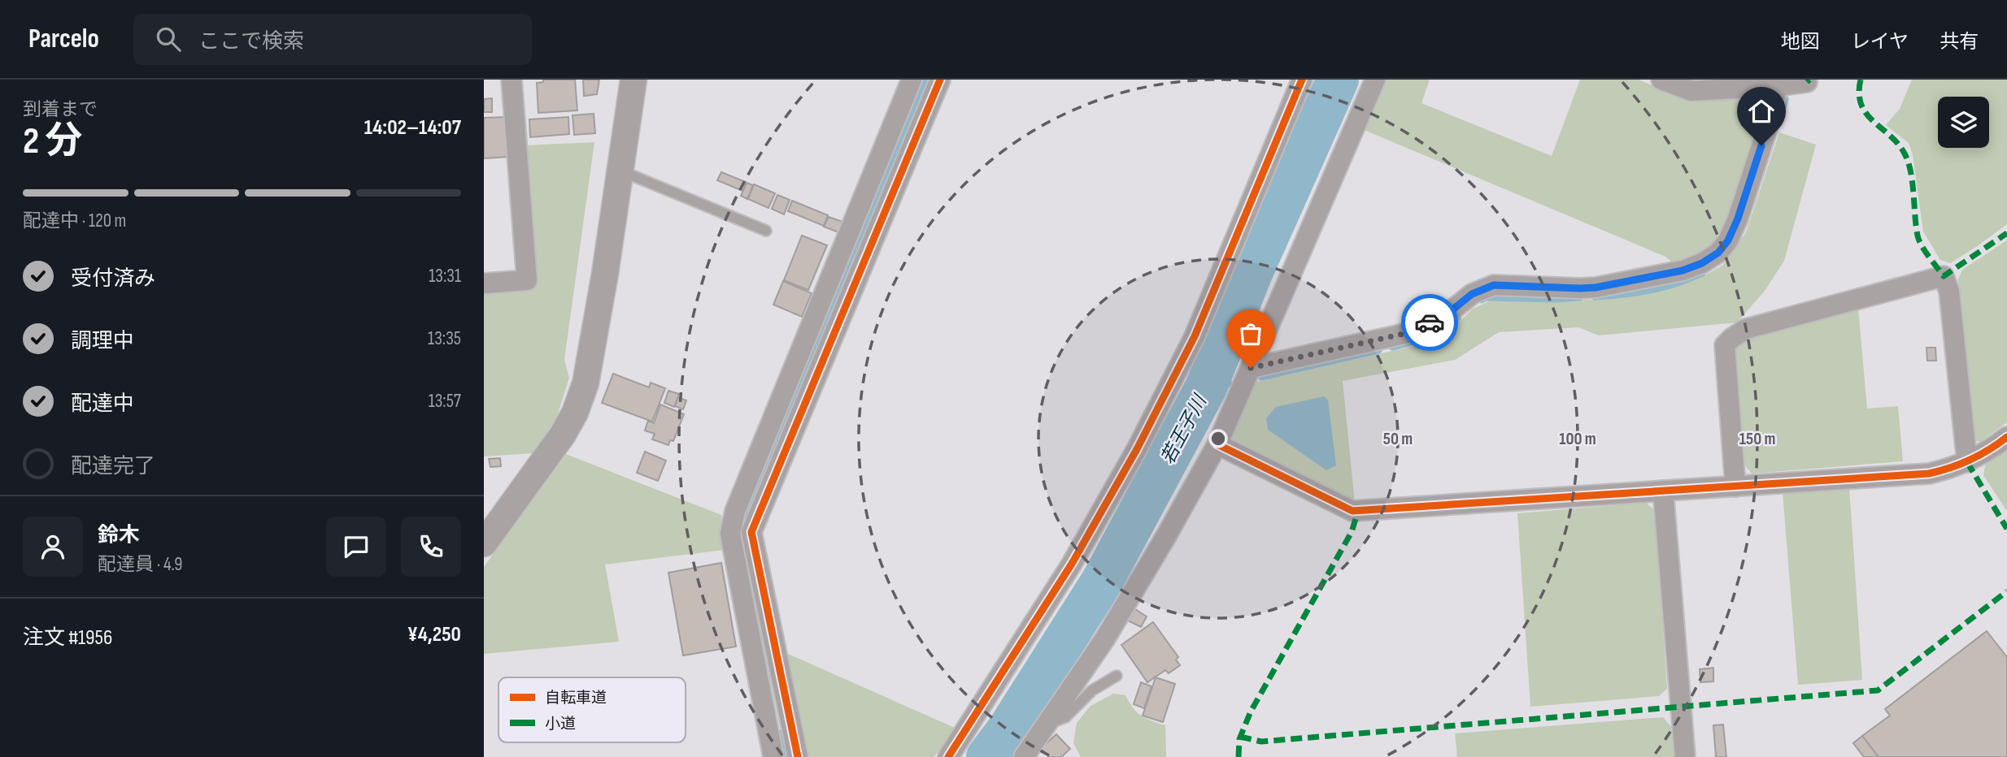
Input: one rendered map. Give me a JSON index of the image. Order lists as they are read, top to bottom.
{
  "water": ["若王子川"],
  "legend": ["自転車道", "小道"],
  "page": {
    "header": "Parcelo",
    "search": "ここで検索",
    "nav": ["地図", "レイヤ", "共有"],
    "heading": ["2 分", "到着まで", "14:02–14:07"],
    "panel": [
      "鈴木",
      "配達員 · 4.9",
      "注文 #1956",
      "¥4,250"
    ],
    "bar": "配達中 · 120 m",
    "list": [
      ["受付済み", "13:31"],
      ["調理中", "13:35"],
      ["配達中", "13:57"],
      "配達完了"
    ]
  },
  "rings": ["50 m", "100 m", "150 m"]
}
